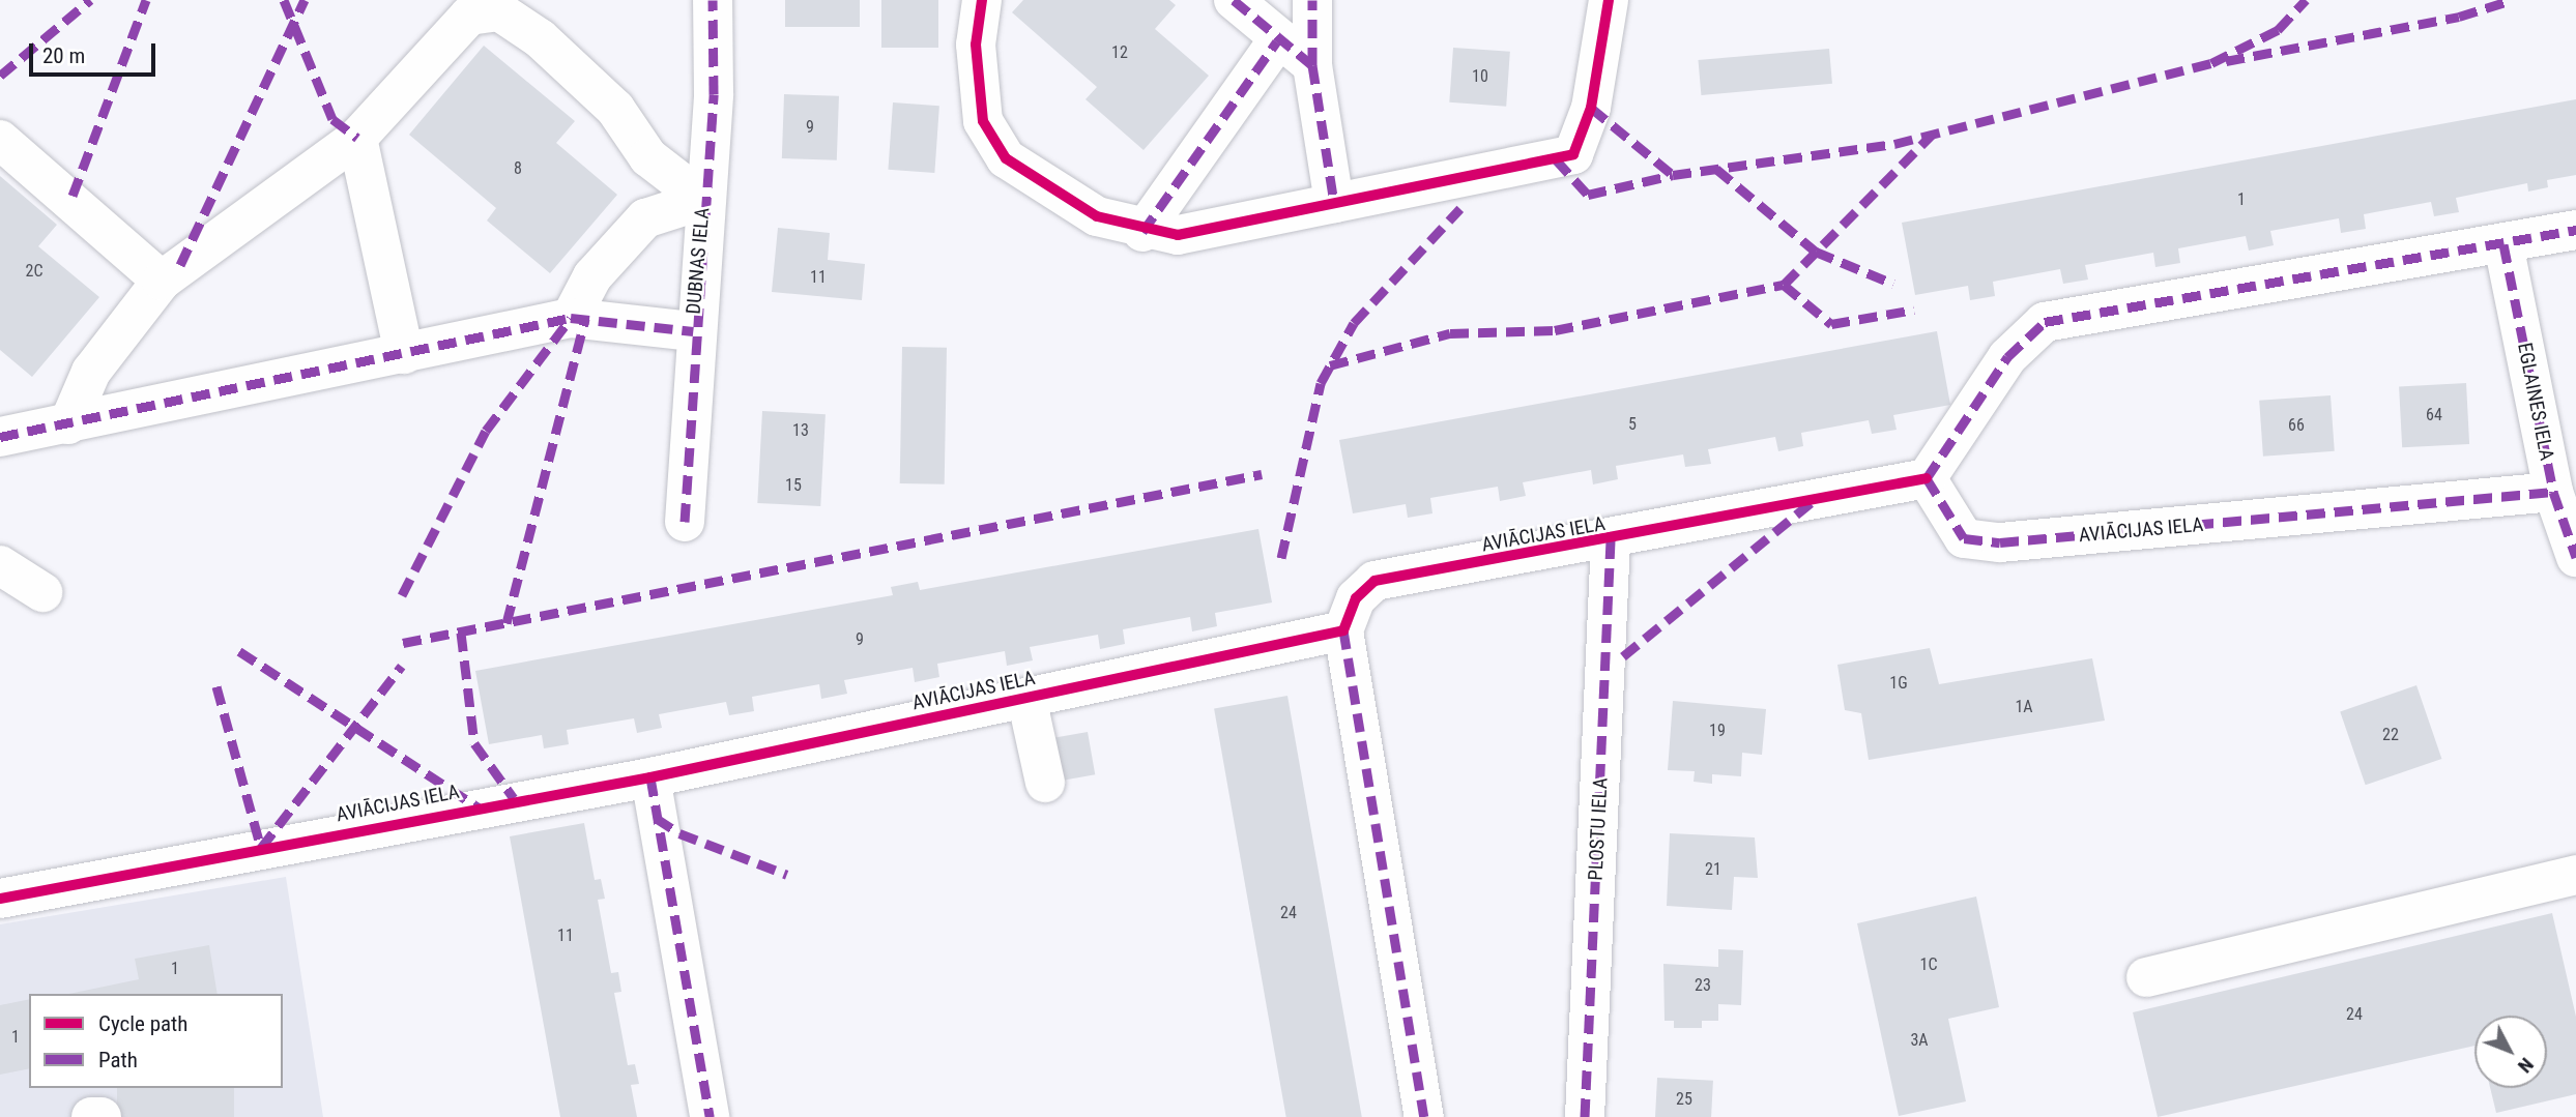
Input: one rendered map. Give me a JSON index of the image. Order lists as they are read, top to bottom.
{
  "streets": {
    "street": [
      "DUBNAS IELA",
      "EGLAINES IELA",
      "AVIĀCIJAS IELA",
      "PLOSTU IELA"
    ]
  },
  "crossings": [
    ["EGLAINES IELA", "AVIĀCIJAS IELA"],
    ["AVIĀCIJAS IELA", "PLOSTU IELA"]
  ],
  "house_numbers": [
    "12",
    "10",
    "9",
    "8",
    "1",
    "2C",
    "11",
    "64",
    "5",
    "66",
    "13",
    "15",
    "9",
    "1G",
    "1A",
    "19",
    "22",
    "21",
    "24",
    "11",
    "1C",
    "1",
    "23",
    "24",
    "1",
    "3A",
    "25"
  ],
  "legend": ["Cycle path", "Path"],
  "scale_bar": "20 m",
  "north": "bottom right"
}
